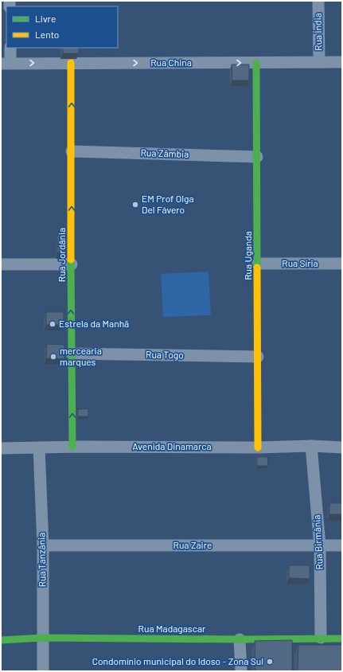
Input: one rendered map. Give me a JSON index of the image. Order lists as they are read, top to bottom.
{
  "streets": {
    "street": [
      "Rua Índia",
      "Rua China",
      "Rua Zâmbia",
      "Rua Jordânia",
      "Rua Uganda",
      "Rua Síria",
      "Rua Togo",
      "Avenida Dinamarca",
      "Rua Birmânia",
      "Rua Zaire",
      "Rua Tanzânia",
      "Rua Madagascar"
    ]
  },
  "crossings": [
    ["Rua Índia", "Rua China"],
    ["Rua China", "Rua Jordânia"],
    ["Rua China", "Rua Uganda"],
    ["Rua Zâmbia", "Rua Jordânia"],
    ["Rua Zâmbia", "Rua Uganda"],
    ["Rua Jordânia", "Rua Togo"],
    ["Rua Jordânia", "Avenida Dinamarca"],
    ["Rua Uganda", "Rua Síria"],
    ["Rua Uganda", "Rua Togo"],
    ["Rua Uganda", "Avenida Dinamarca"],
    ["Avenida Dinamarca", "Rua Birmânia"],
    ["Avenida Dinamarca", "Rua Tanzânia"],
    ["Rua Birmânia", "Rua Zaire"],
    ["Rua Birmânia", "Rua Madagascar"],
    ["Rua Zaire", "Rua Tanzânia"],
    ["Rua Tanzânia", "Rua Madagascar"]
  ],
  "one_way": ["Rua China", "Rua Jordânia"],
  "places": [
    "EM Prof Olga Del Fávero",
    "Estrela da Manhã",
    "mercearia marques",
    "Condomínio municipal do Idoso - Zona Sul"
  ],
  "legend": ["Livre", "Lento"]
}
